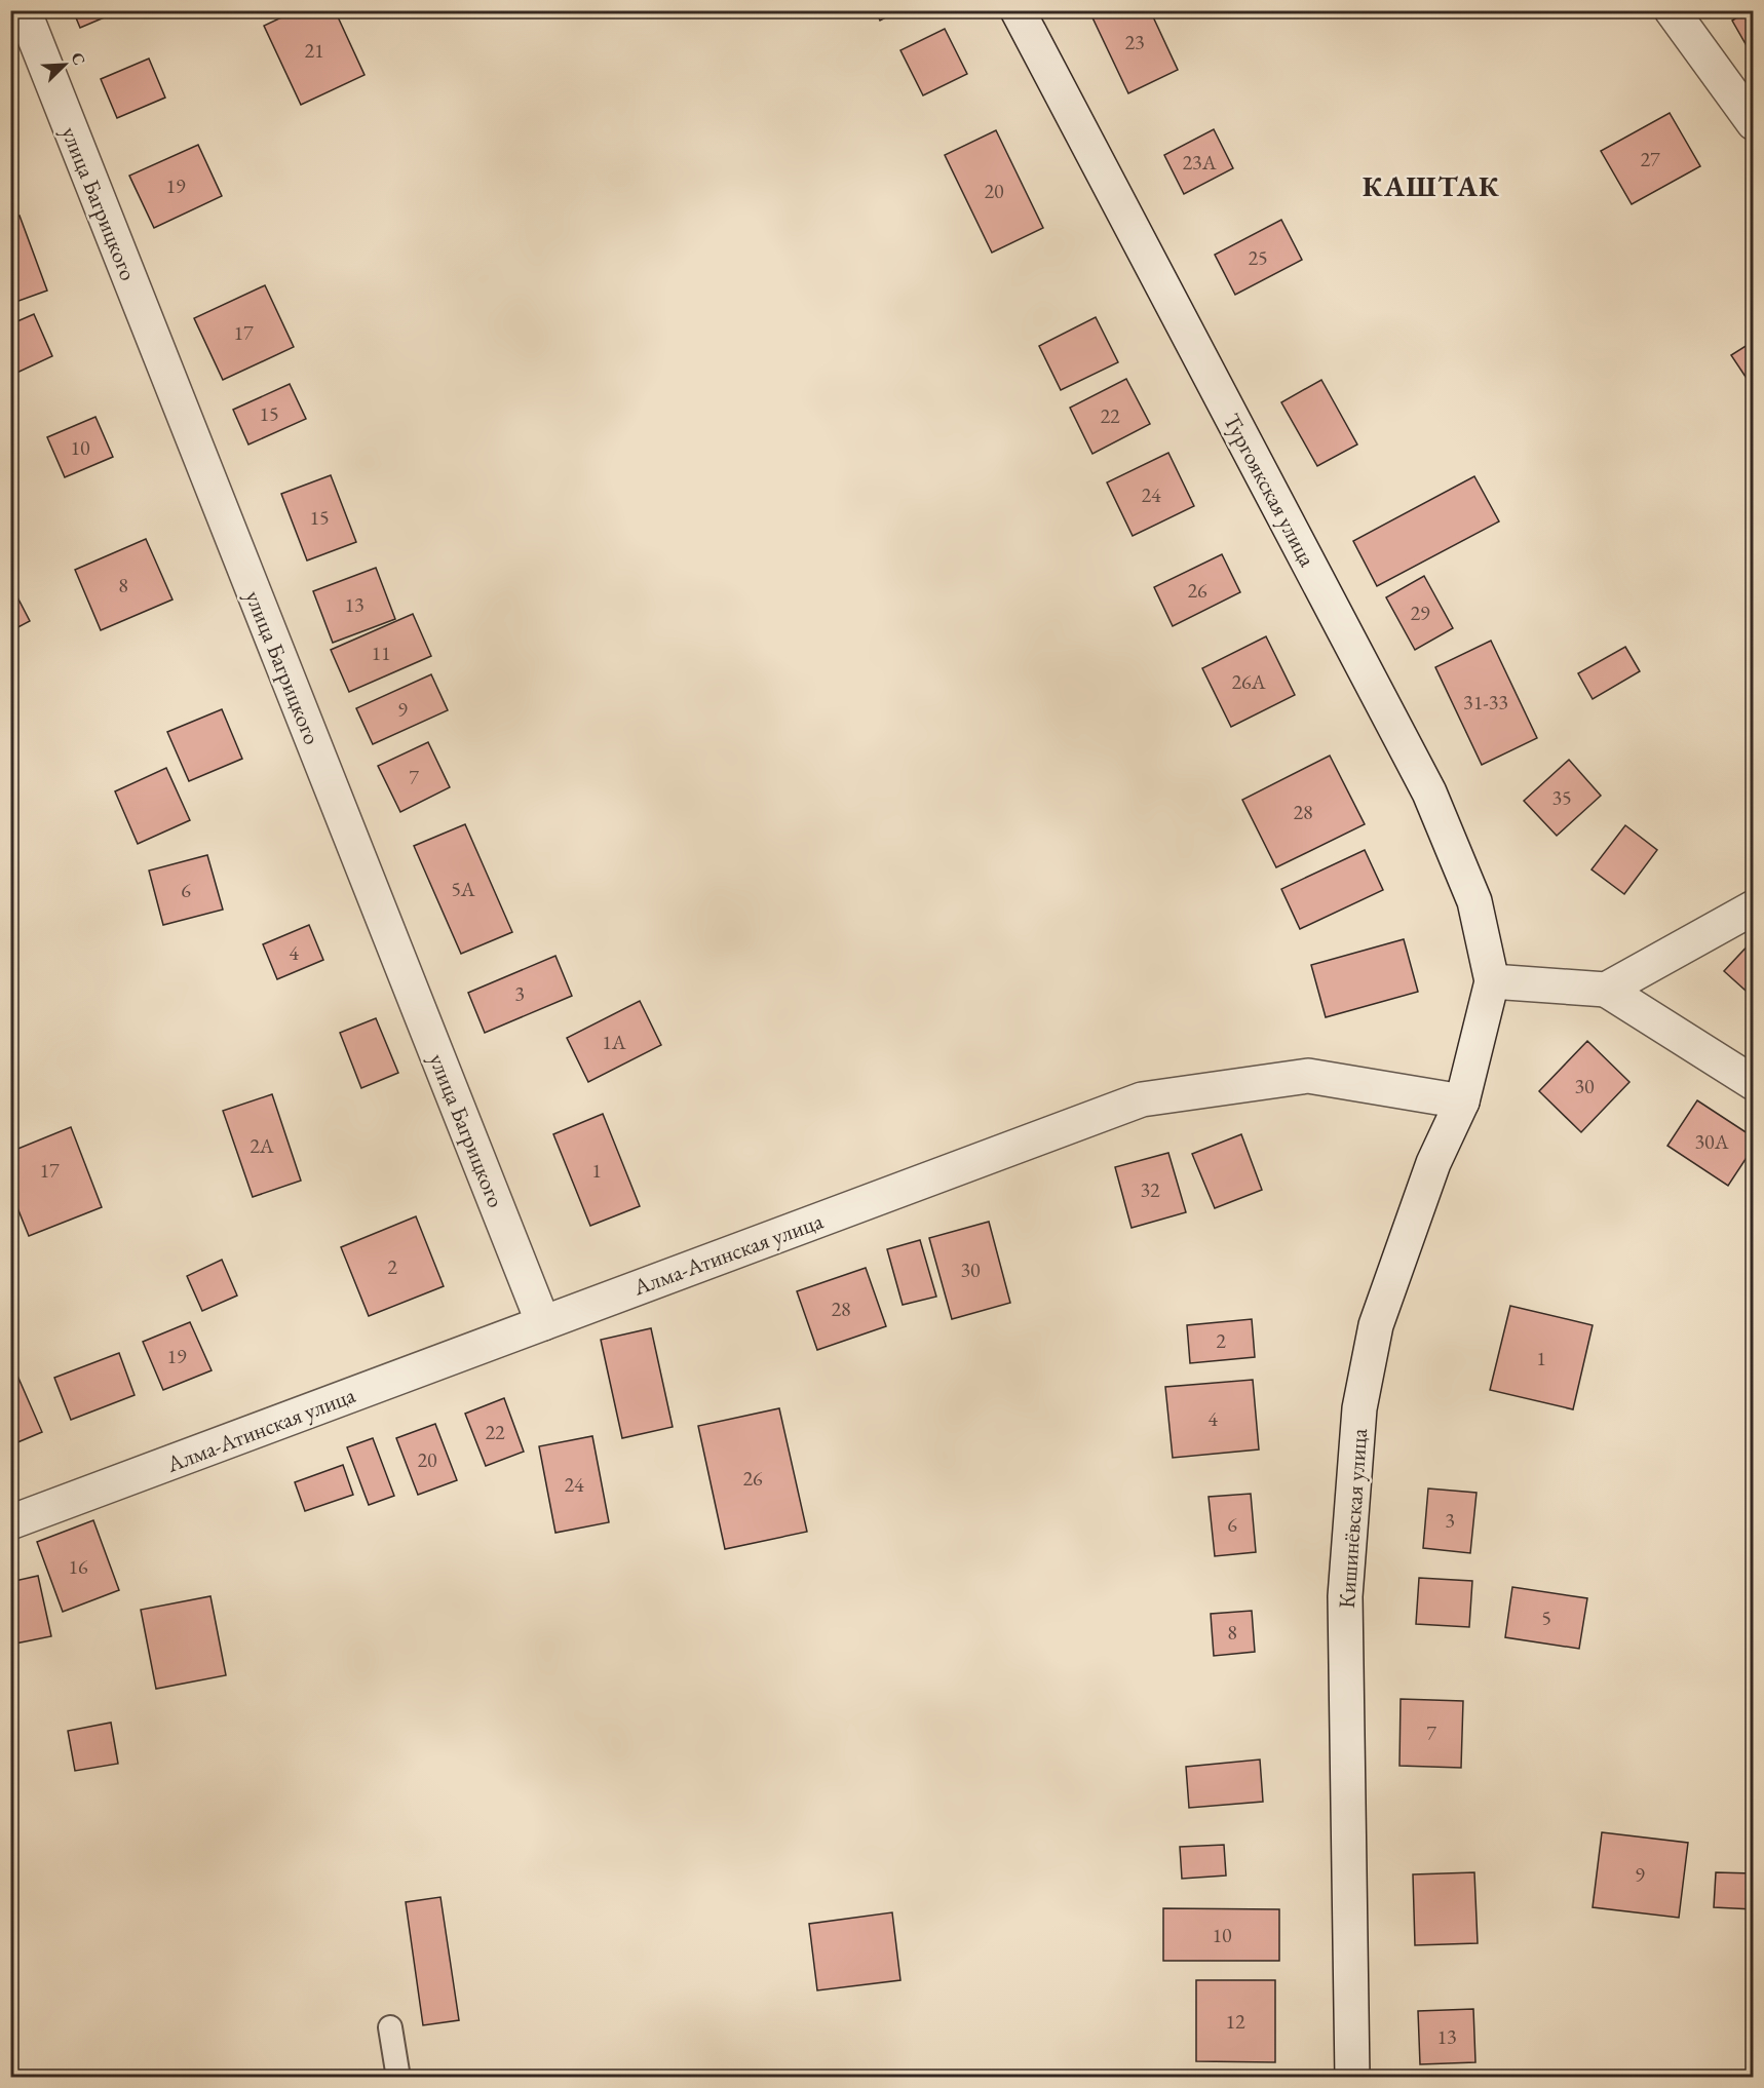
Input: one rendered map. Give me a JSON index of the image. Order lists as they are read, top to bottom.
{
  "streets": {
    "street": [
      "улица Багрицкого",
      "Тургоякская улица",
      "Алма-Атинская улица",
      "Кишинёвская улица"
    ]
  },
  "crossings": [
    ["улица Багрицкого", "Алма-Атинская улица"],
    ["Тургоякская улица", "Кишинёвская улица"],
    ["Алма-Атинская улица", "Кишинёвская улица"]
  ],
  "districts": ["КАШТАК"],
  "house_numbers": [
    "23",
    "21",
    "27",
    "23А",
    "19",
    "20",
    "25",
    "17",
    "15",
    "22",
    "10",
    "24",
    "15",
    "8",
    "26",
    "13",
    "29",
    "11",
    "26А",
    "31-33",
    "9",
    "7",
    "35",
    "28",
    "5А",
    "6",
    "4",
    "3",
    "1А",
    "30",
    "30А",
    "2А",
    "17",
    "1",
    "32",
    "2",
    "30",
    "28",
    "2",
    "19",
    "1",
    "4",
    "22",
    "20",
    "26",
    "24",
    "3",
    "6",
    "16",
    "5",
    "8",
    "7",
    "9",
    "10",
    "12",
    "13"
  ],
  "north": "top right"
}
